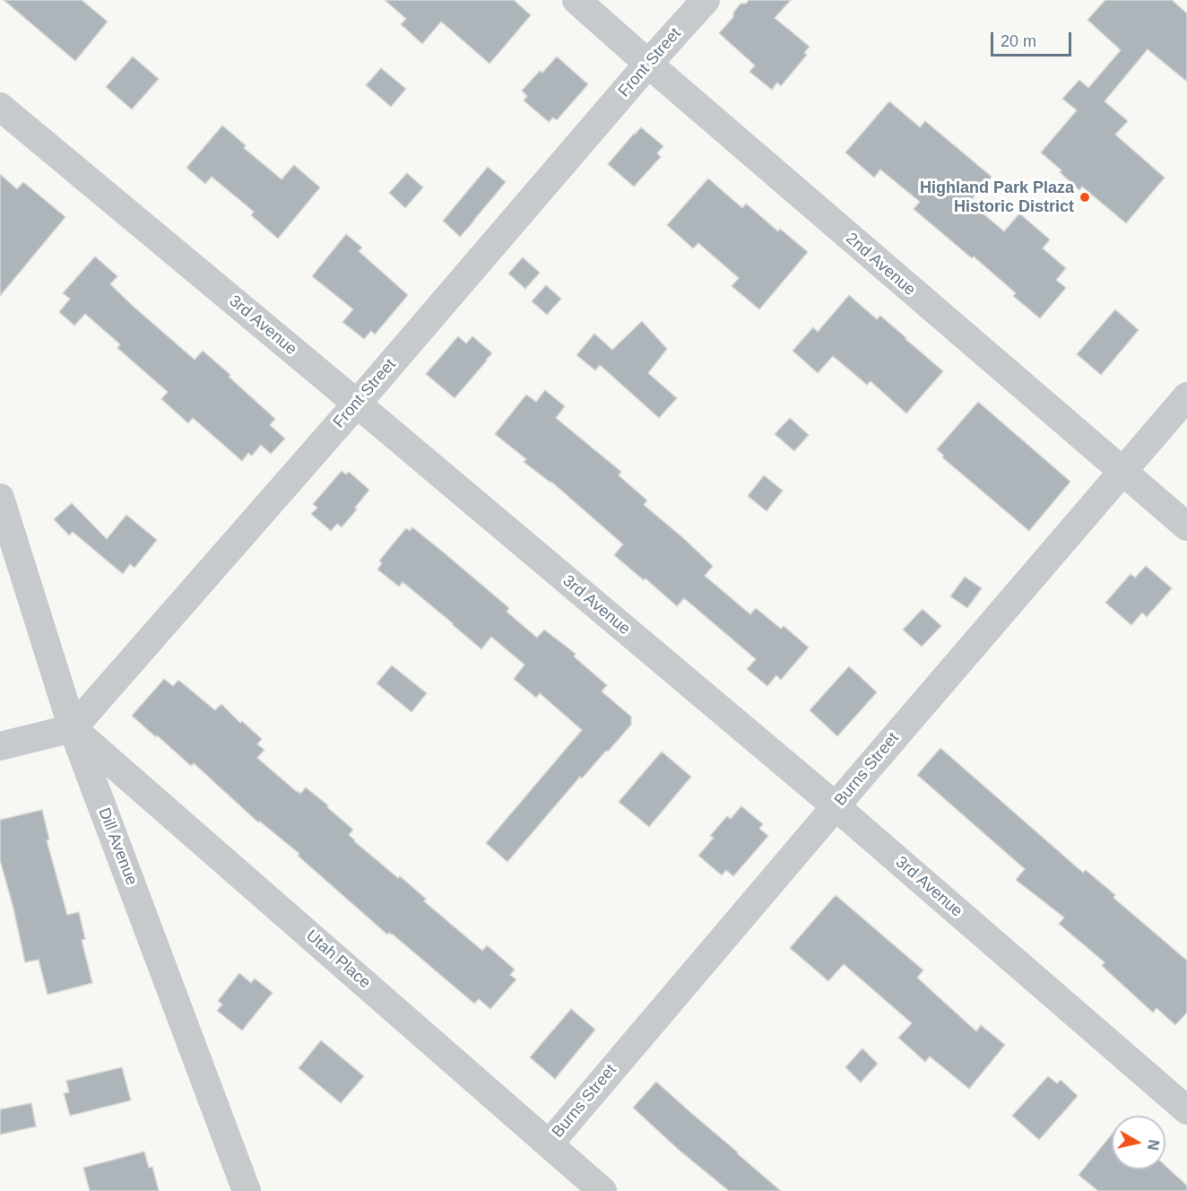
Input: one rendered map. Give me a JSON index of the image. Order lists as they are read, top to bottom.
{
  "streets": {
    "street": [
      "Front Street",
      "2nd Avenue",
      "3rd Avenue",
      "Burns Street",
      "Dill Avenue",
      "Utah Place"
    ]
  },
  "crossings": [
    ["Front Street", "2nd Avenue"],
    ["Front Street", "3rd Avenue"],
    ["Front Street", "Dill Avenue"],
    ["Front Street", "Utah Place"],
    ["2nd Avenue", "Burns Street"],
    ["3rd Avenue", "Burns Street"],
    ["Burns Street", "Utah Place"],
    ["Dill Avenue", "Utah Place"]
  ],
  "places": ["Highland Park Plaza Historic District"],
  "scale_bar": "20 m",
  "north": "right"
}
